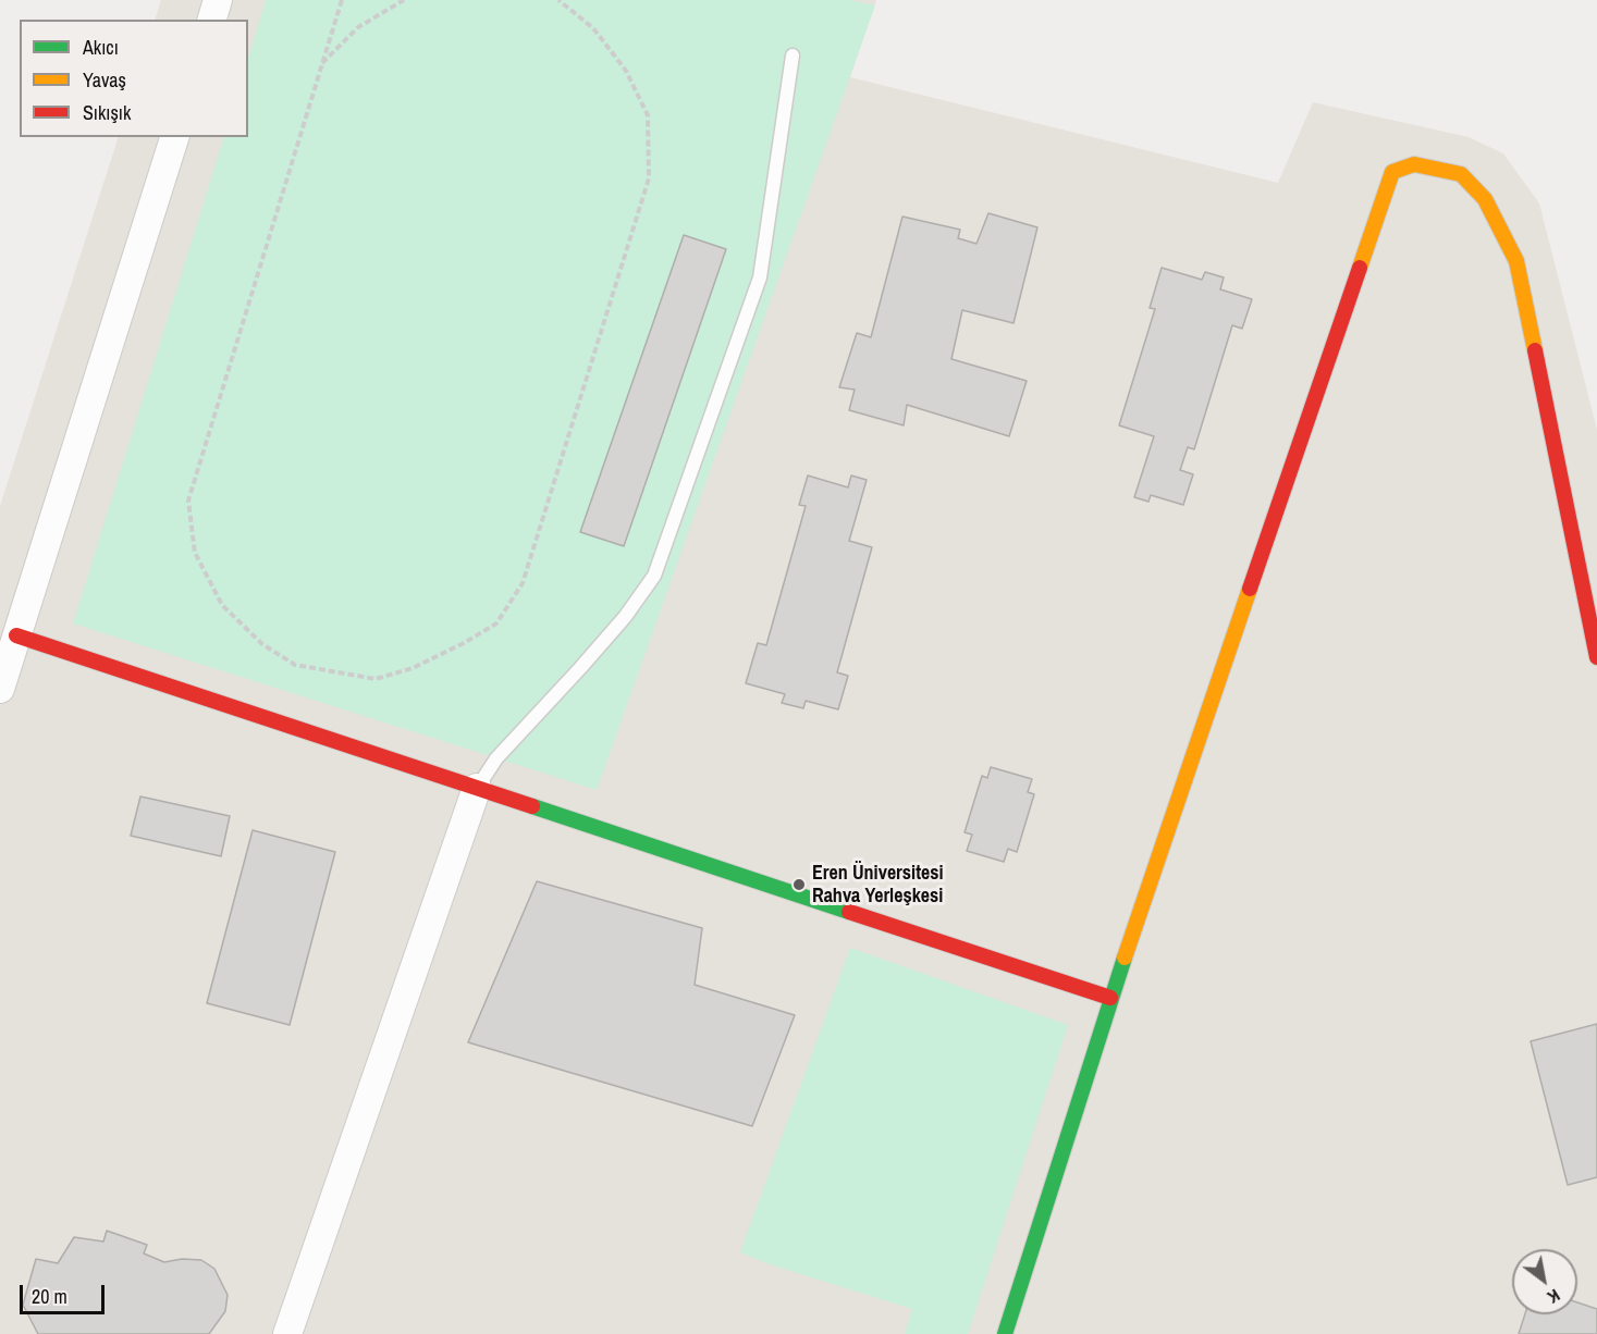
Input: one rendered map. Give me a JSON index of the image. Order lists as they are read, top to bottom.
{
  "places": ["Eren Üniversitesi Rahva Yerleşkesi"],
  "legend": ["Akıcı", "Yavaş", "Sıkışık"],
  "scale_bar": "20 m",
  "north": "bottom right"
}
